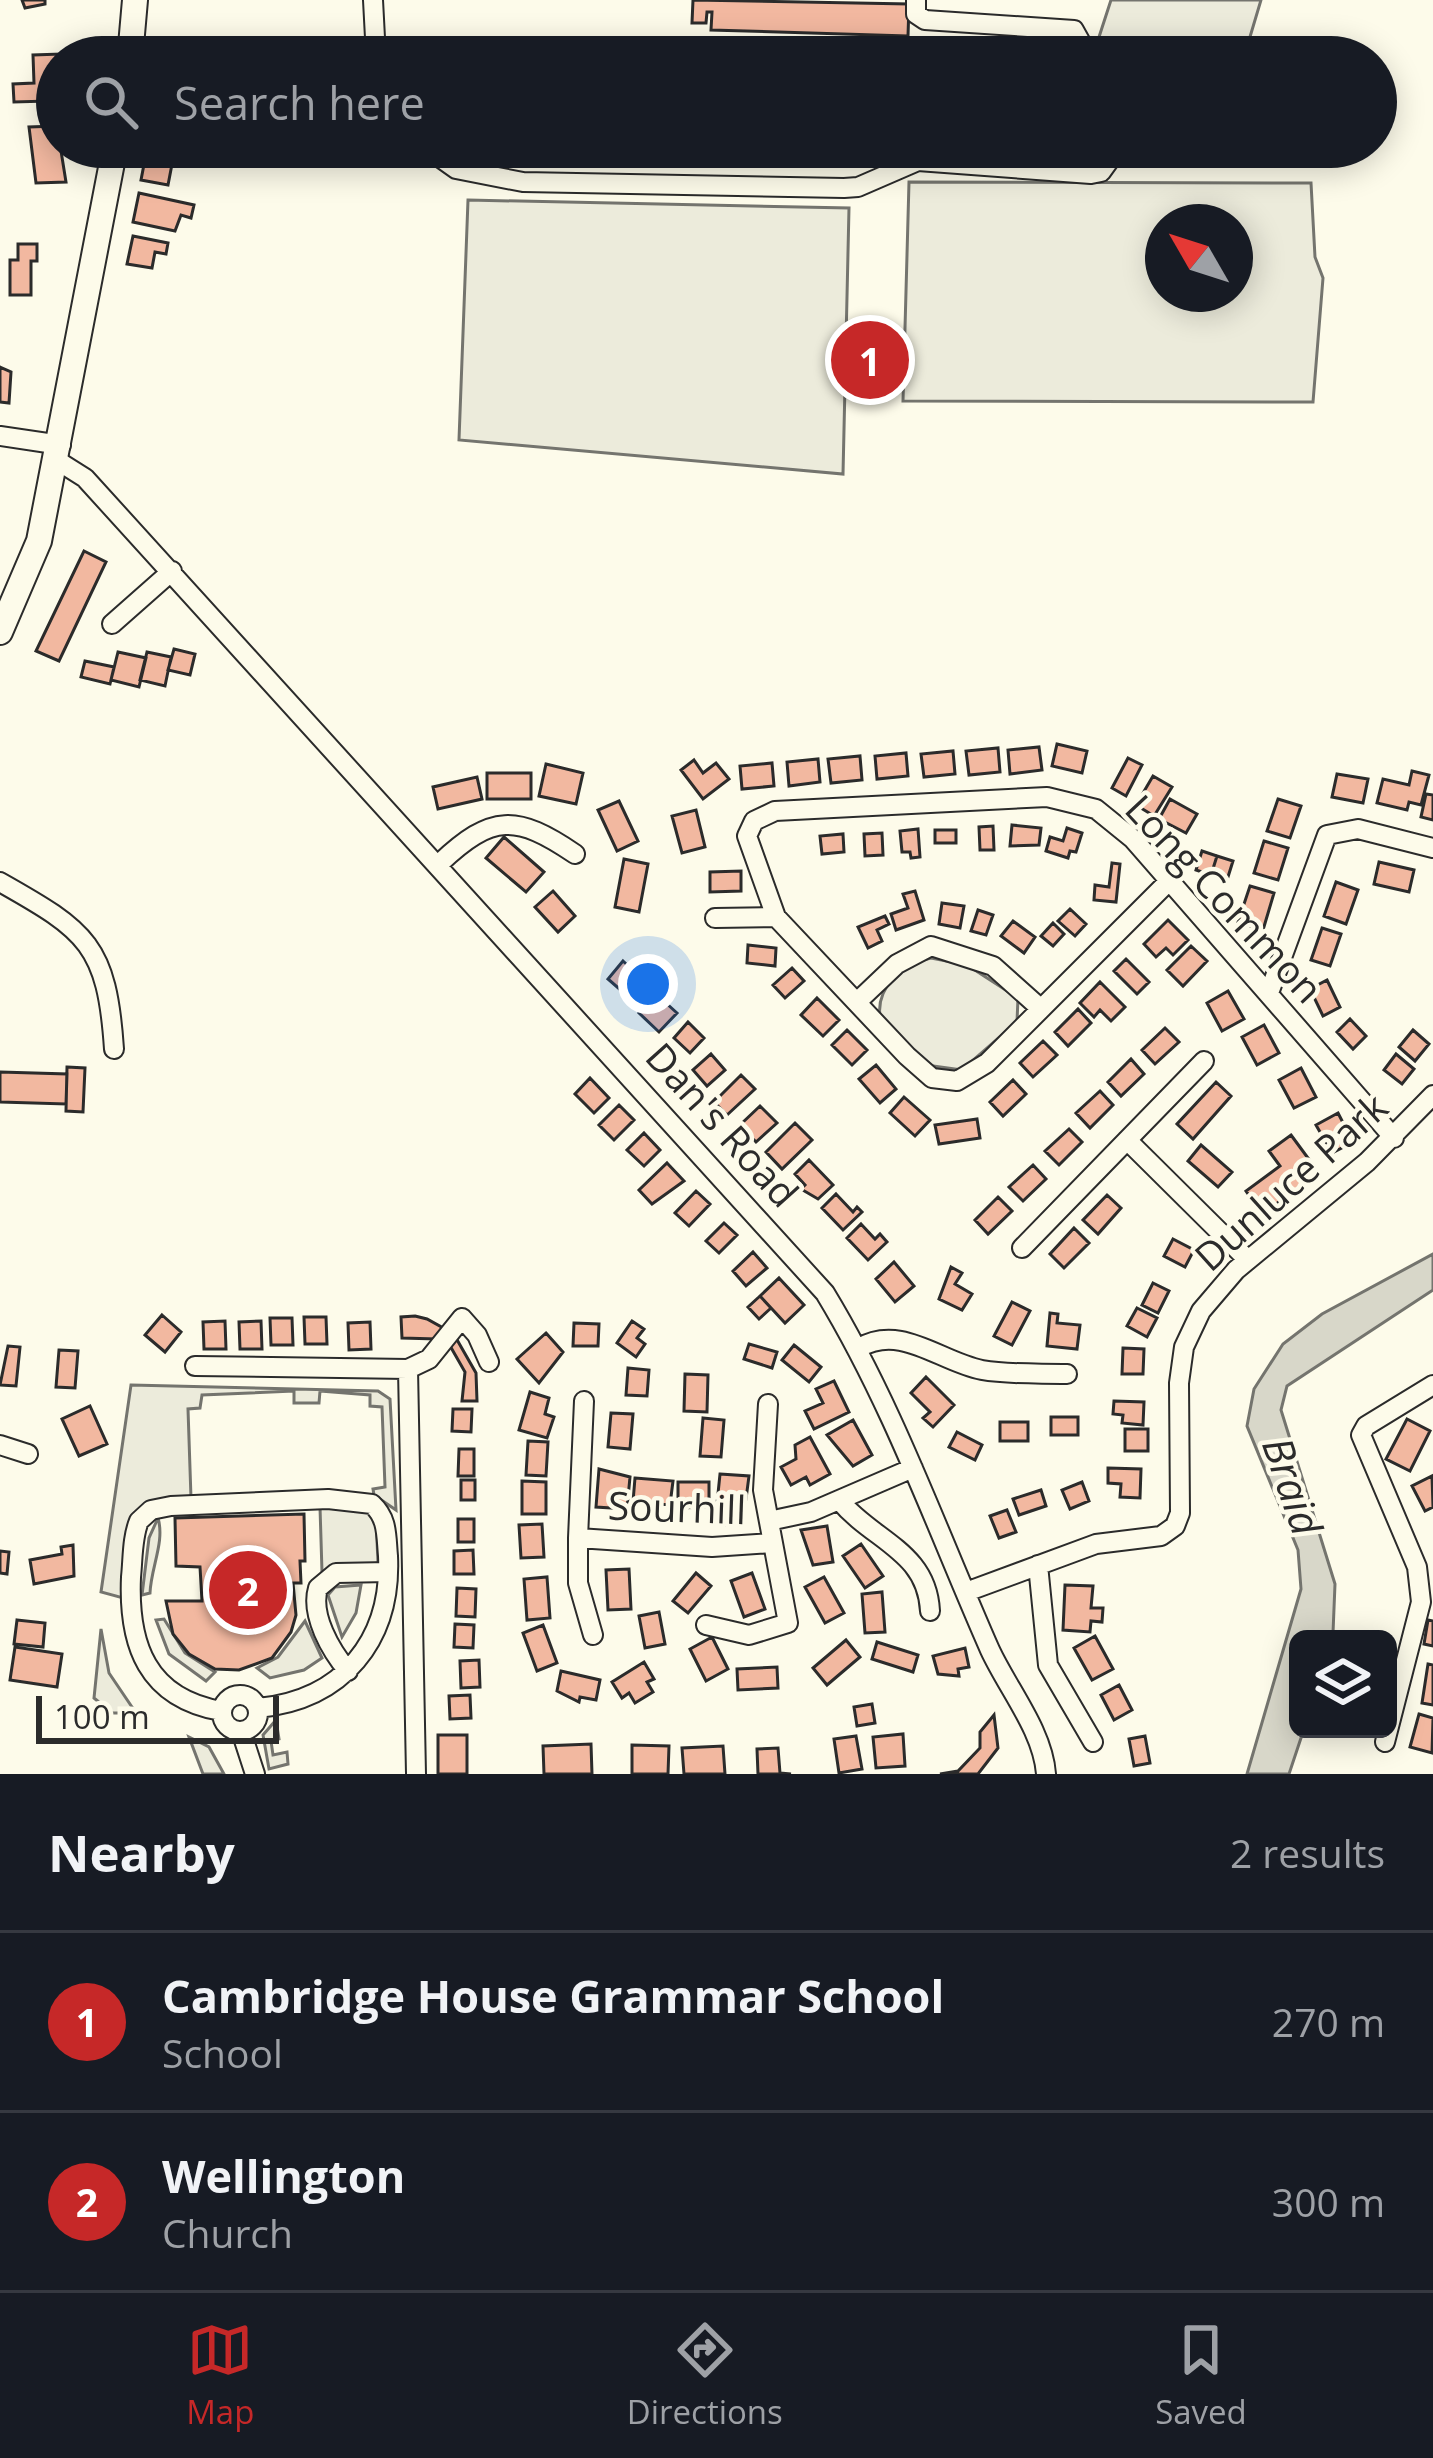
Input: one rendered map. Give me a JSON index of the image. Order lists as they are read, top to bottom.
{
  "streets": {
    "street": [
      "Long Common",
      "Dan's Road",
      "Dunluce Park",
      "Sourhill"
    ]
  },
  "crossings": [
    ["Long Common", "Dunluce Park"],
    ["Dan's Road", "Dunluce Park"],
    ["Dan's Road", "Sourhill"]
  ],
  "water": ["Braid"],
  "scale_bar": "100 m",
  "north": "top left",
  "page": {
    "search": "Search here",
    "pins": ["1", "2"],
    "scale": "100 m",
    "heading": ["Nearby", "2 results"],
    "list": [
      {
        "mark": "1",
        "name": "Cambridge House Grammar School",
        "note": "School",
        "value": "270 m"
      },
      {
        "mark": "2",
        "name": "Wellington",
        "note": "Church",
        "value": "300 m"
      }
    ],
    "nav": ["Map", "Directions", "Saved"]
  }
}
